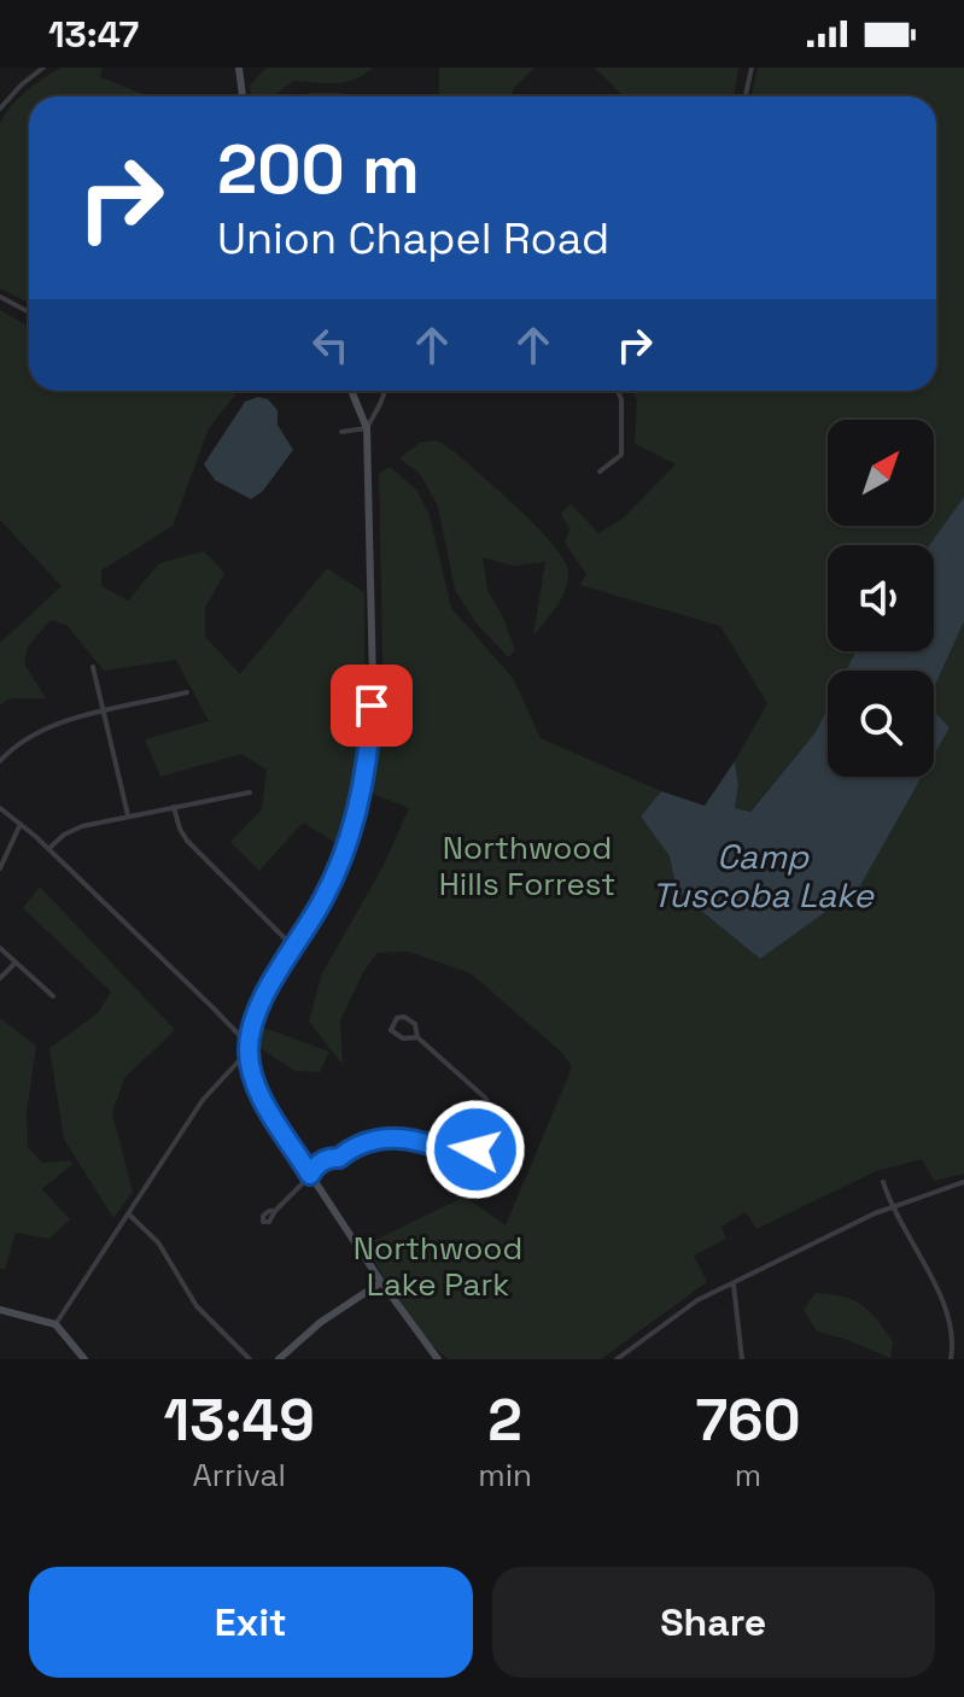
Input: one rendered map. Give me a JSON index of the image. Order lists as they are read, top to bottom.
{
  "water": ["Camp Tuscoba Lake"],
  "parks": ["Northwood Hills Forrest", "Northwood Lake Park"],
  "north": "top right",
  "page": {
    "status": "13:47",
    "turn": ["200 m", "Union Chapel Road"],
    "eta": [
      "13:49",
      "Arrival",
      "2",
      "min",
      "760",
      "m"
    ],
    "buttons": ["Exit", "Share"]
  }
}
